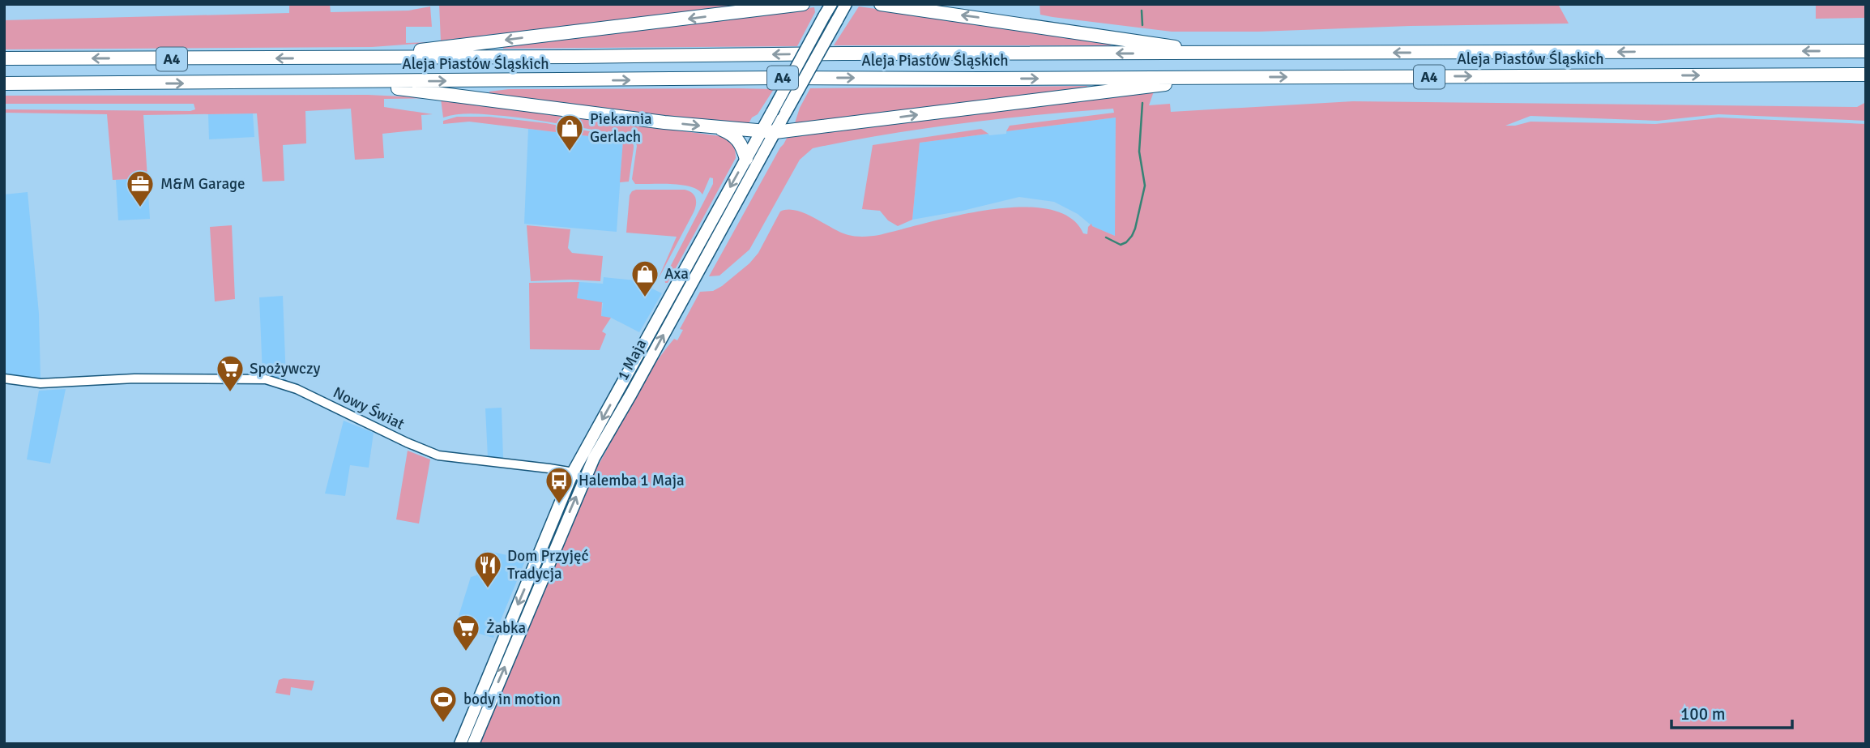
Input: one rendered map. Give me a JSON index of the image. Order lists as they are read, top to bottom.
{
  "streets": {
    "highway": ["A4", "Aleja Piastów Śląskich"],
    "main road": ["1 Maja"],
    "street": ["Nowy Świat"]
  },
  "crossings": [
    ["1 Maja", "Nowy Świat"]
  ],
  "places": {
    "shop": ["Piekarnia Gerlach", "Axa"],
    "office": ["M&M Garage"],
    "supermarket": ["Spożywczy", "Żabka"],
    "bus stop": ["Halemba 1 Maja"],
    "restaurant": ["Dom Przyjęć Tradycja"],
    "sports": ["body in motion"]
  },
  "scale_bar": "100 m"
}
